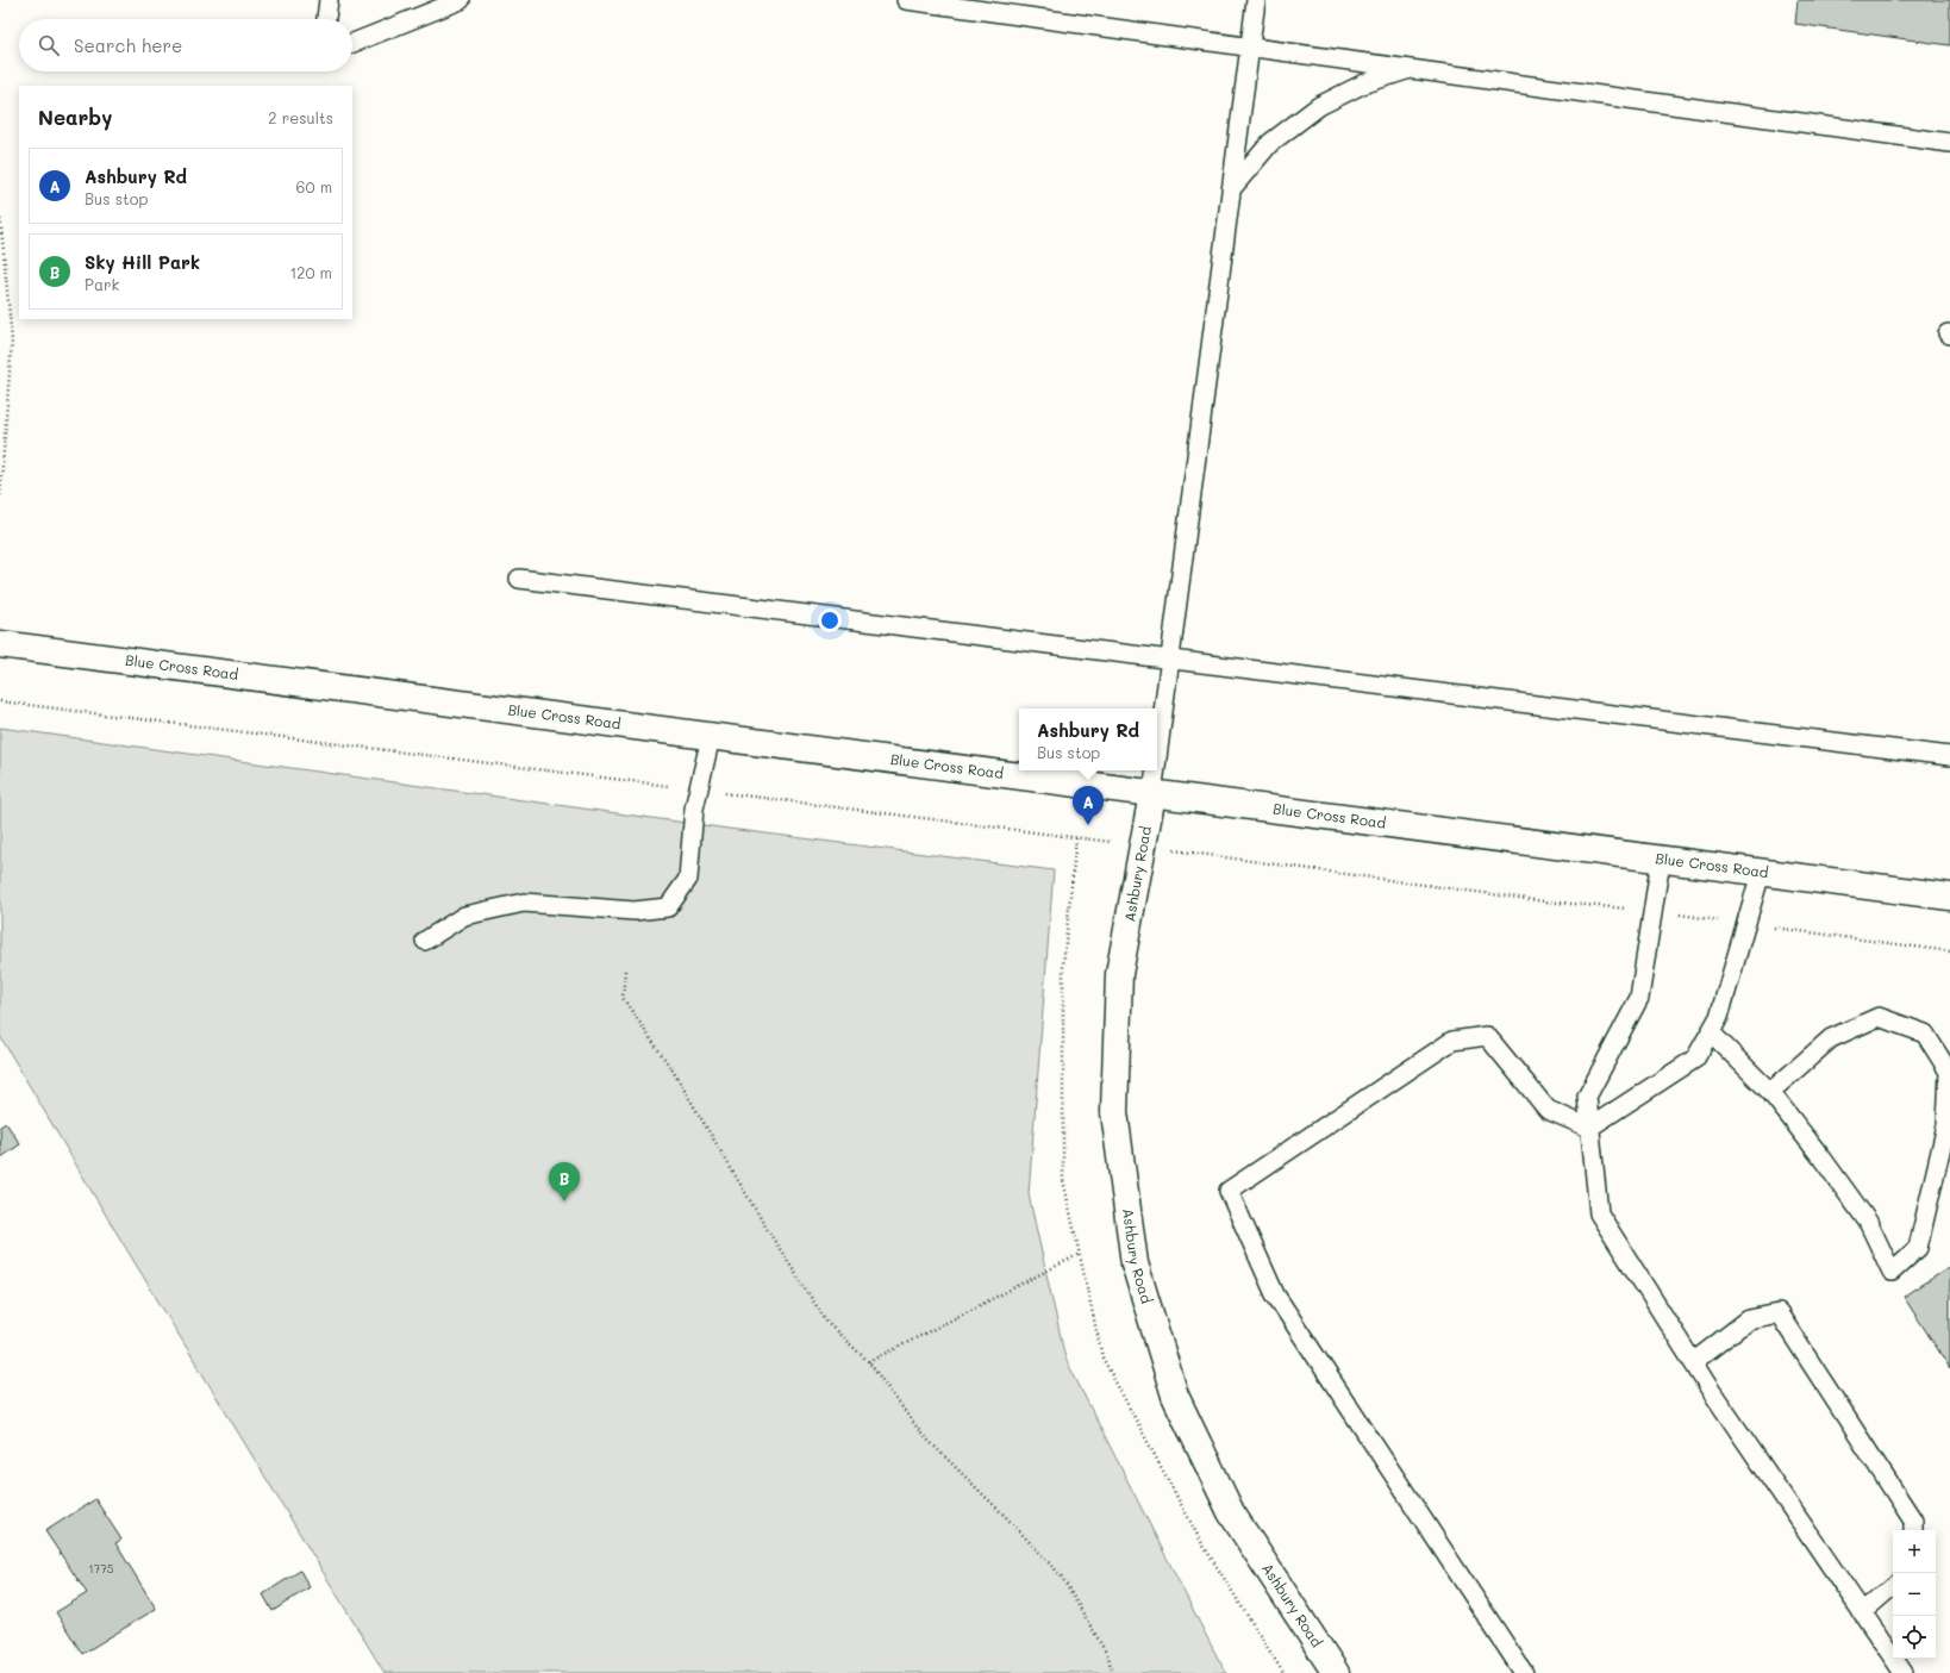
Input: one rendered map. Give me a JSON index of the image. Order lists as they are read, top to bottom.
{
  "streets": {
    "street": ["Blue Cross Road", "Ashbury Road"]
  },
  "crossings": [
    ["Blue Cross Road", "Ashbury Road"]
  ],
  "house_numbers": ["1775"],
  "page": {
    "search": "Search here",
    "heading": ["Nearby", "2 results"],
    "list": [
      {
        "mark": "A",
        "name": "Ashbury Rd",
        "note": "Bus stop",
        "value": "60 m"
      },
      {
        "mark": "B",
        "name": "Sky Hill Park",
        "note": "Park",
        "value": "120 m"
      }
    ],
    "popup": ["Ashbury Rd", "Bus stop"],
    "pins": ["A", "B"],
    "map_buttons": ["+", "−"]
  }
}
